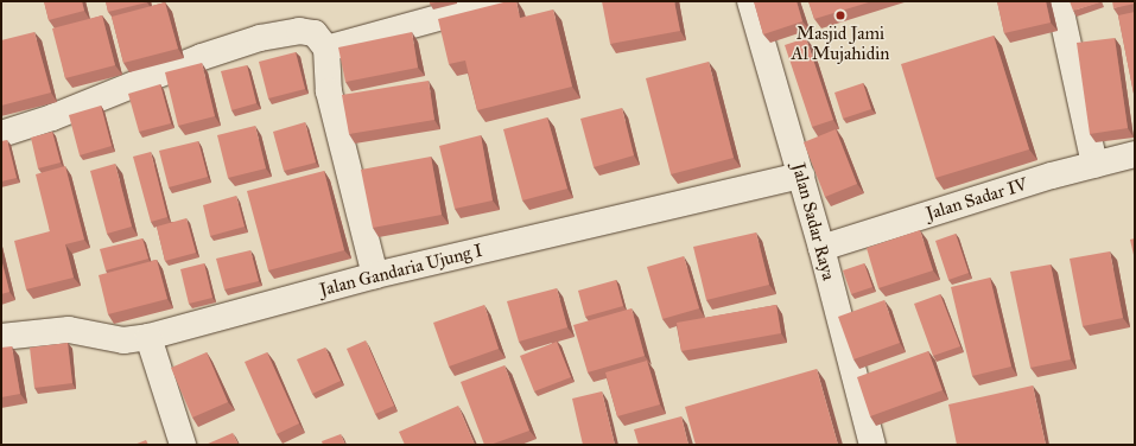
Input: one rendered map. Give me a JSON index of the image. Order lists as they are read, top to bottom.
{
  "streets": {
    "street": ["Jalan Sadar IV", "Jalan Sadar Raya", "Jalan Gandaria Ujung I"]
  },
  "crossings": [
    ["Jalan Sadar IV", "Jalan Sadar Raya"],
    ["Jalan Sadar Raya", "Jalan Gandaria Ujung I"]
  ],
  "places": ["Masjid Jami Al Mujahidin"]
}
